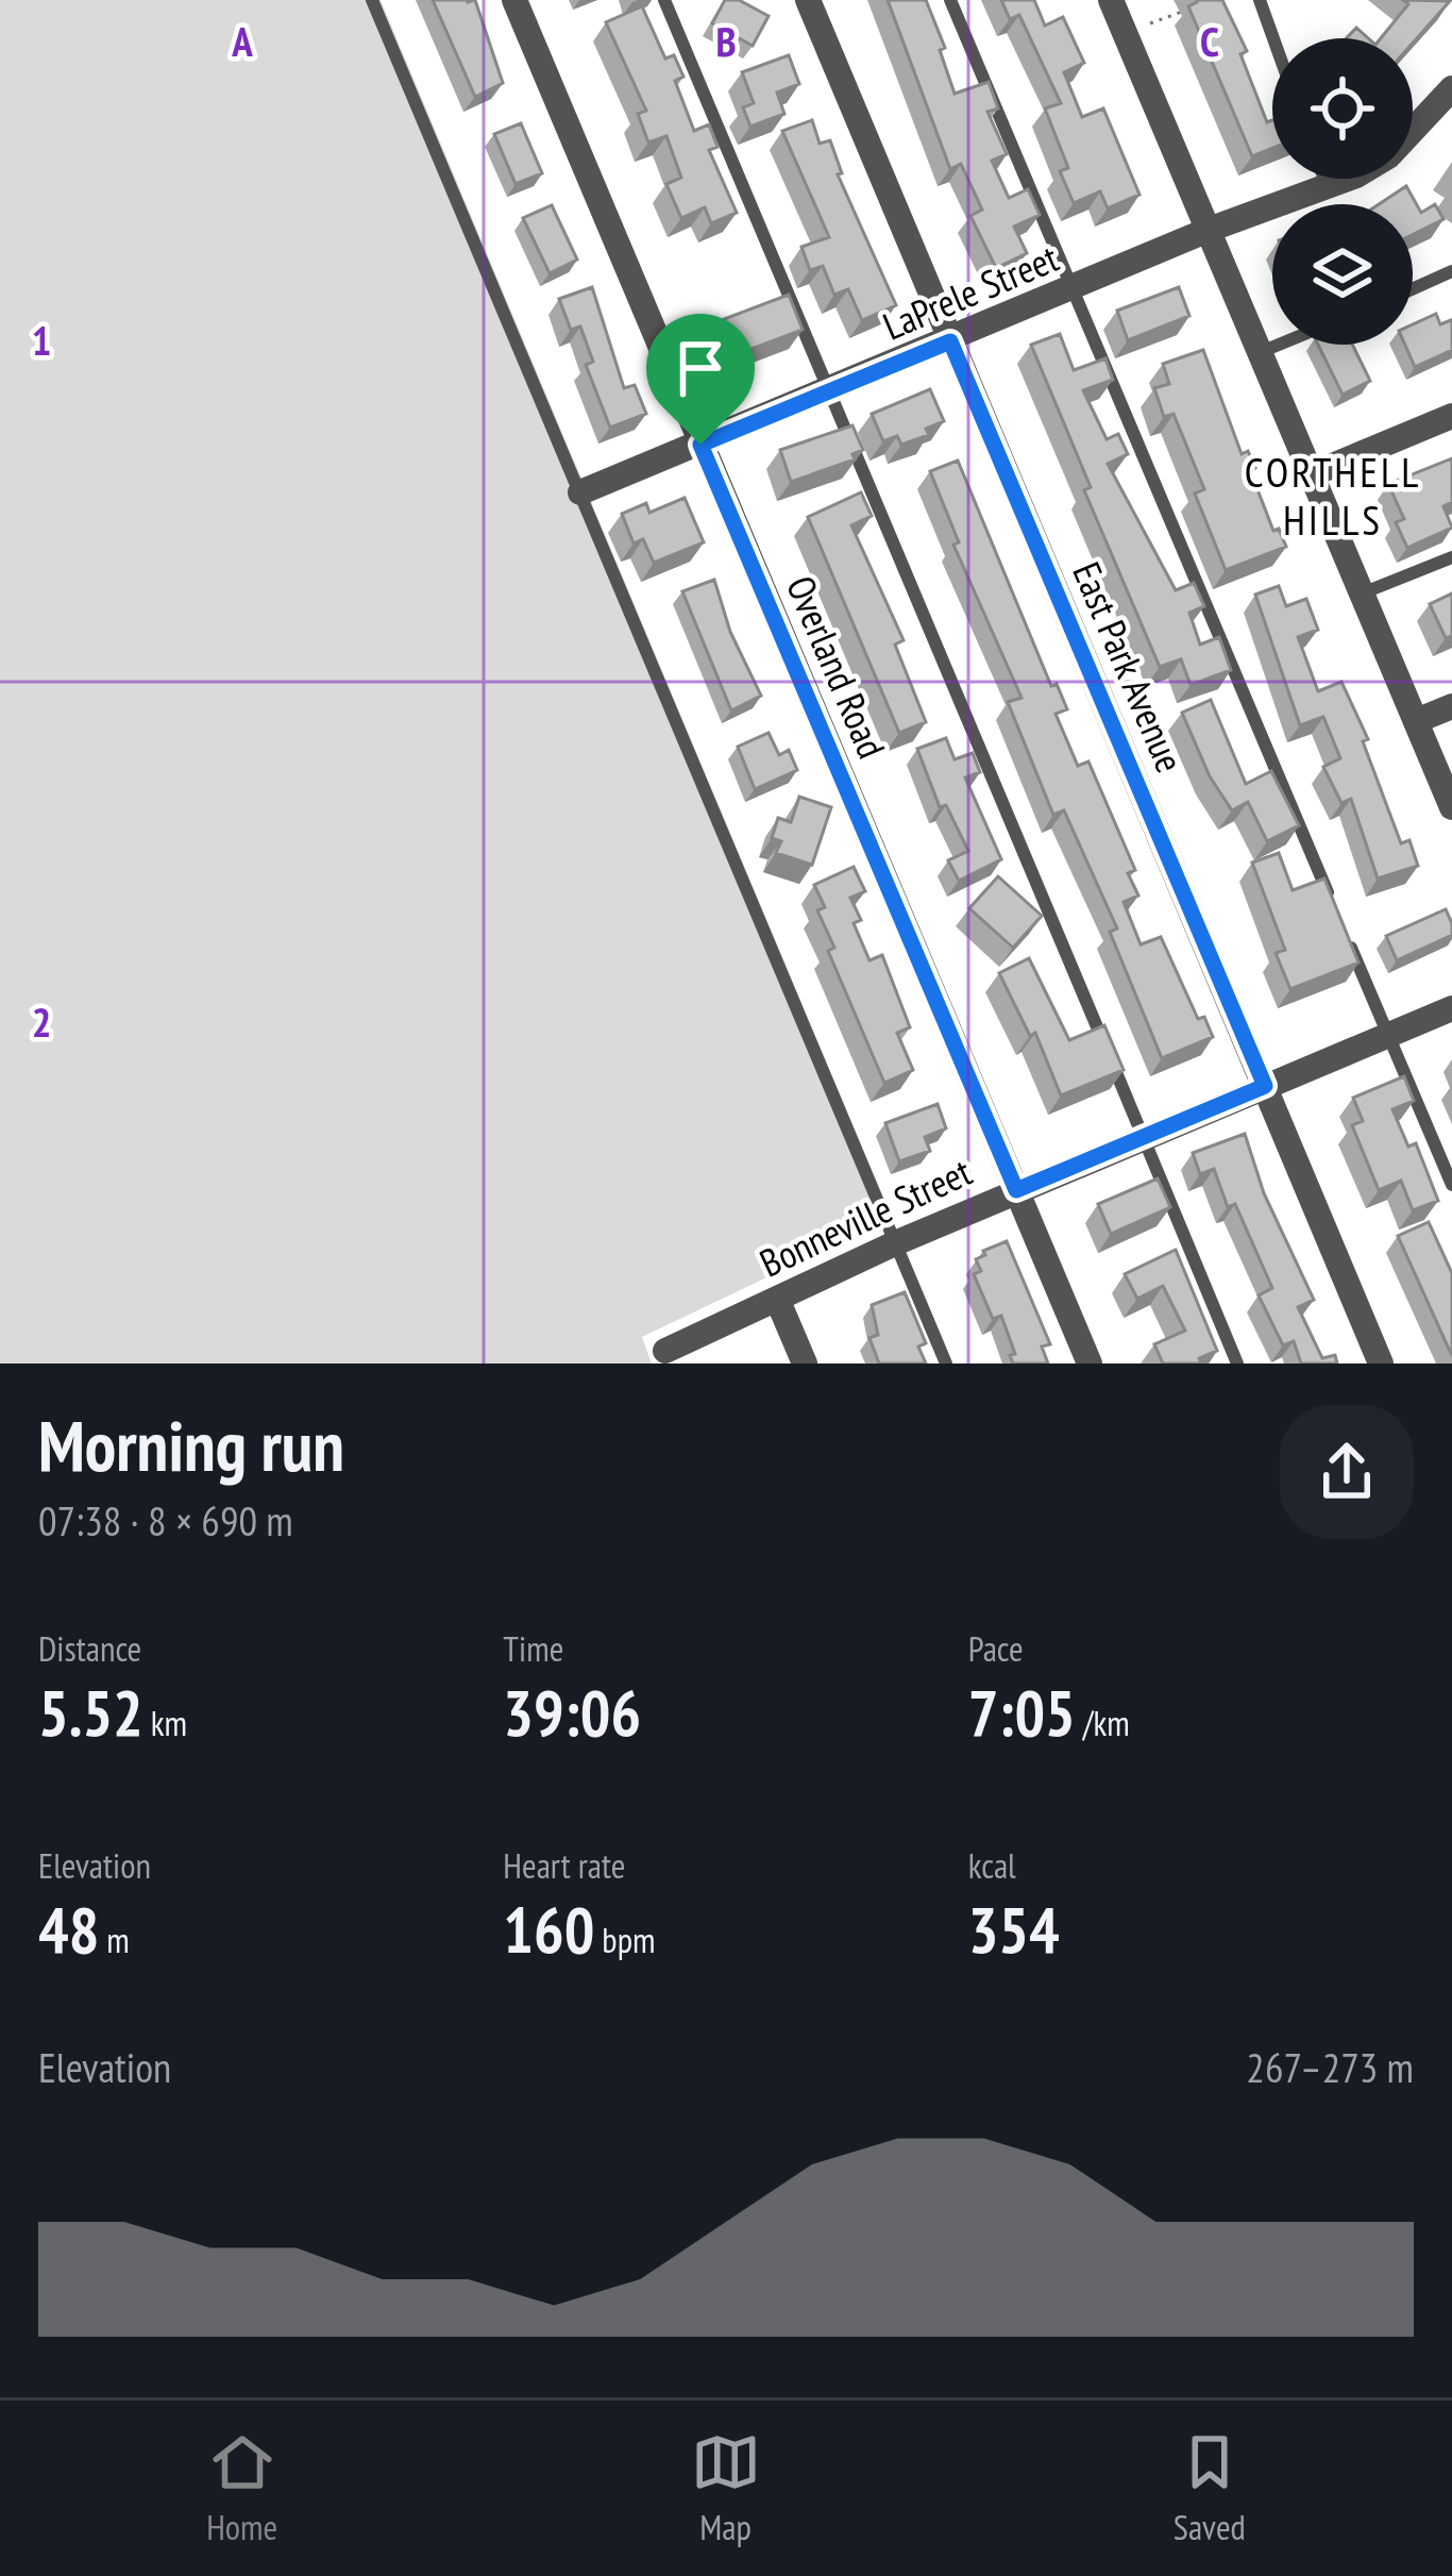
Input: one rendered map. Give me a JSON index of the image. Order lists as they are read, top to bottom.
{
  "streets": {
    "street": [
      "LaPrele Street",
      "Overland Road",
      "East Park Avenue",
      "Bonneville Street"
    ]
  },
  "crossings": [
    ["LaPrele Street", "Overland Road"],
    ["LaPrele Street", "East Park Avenue"],
    ["Overland Road", "Bonneville Street"],
    ["East Park Avenue", "Bonneville Street"]
  ],
  "districts": ["CORTHELL HILLS"],
  "page": {
    "heading": ["Morning run", "07:38 · 8 × 690 m"],
    "stats": [
      ["Distance", "5.52 km"],
      ["Time", "39:06"],
      ["Pace", "7:05 /km"],
      ["Elevation", "48 m"],
      ["Heart rate", "160 bpm"],
      ["kcal", "354"]
    ],
    "chart": ["Elevation", "267–273 m"],
    "tabs": ["Home", "Map", "Saved"]
  },
  "grid": {
    "columns": ["A", "B", "C"],
    "rows": ["1", "2"]
  }
}
